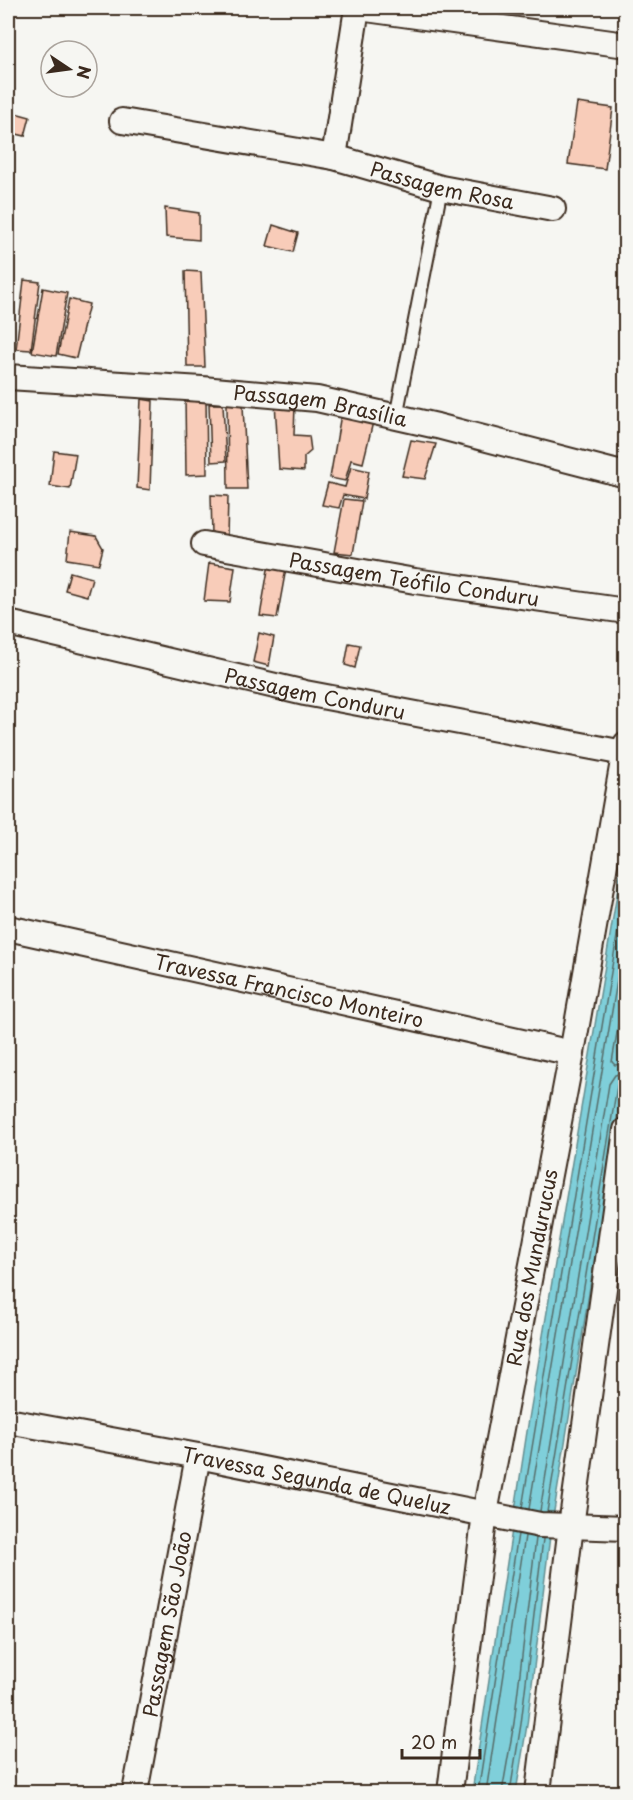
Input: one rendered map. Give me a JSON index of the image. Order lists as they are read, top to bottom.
{
  "streets": {
    "street": [
      "Passagem Rosa",
      "Passagem Brasília",
      "Passagem Teófilo Conduru",
      "Passagem Conduru",
      "Travessa Francisco Monteiro",
      "Rua dos Mundurucus",
      "Travessa Segunda de Queluz",
      "Passagem São João"
    ]
  },
  "crossings": [
    ["Passagem Conduru", "Rua dos Mundurucus"],
    ["Travessa Francisco Monteiro", "Rua dos Mundurucus"],
    ["Rua dos Mundurucus", "Travessa Segunda de Queluz"],
    ["Travessa Segunda de Queluz", "Passagem São João"]
  ],
  "scale_bar": "20 m",
  "north": "right"
}
